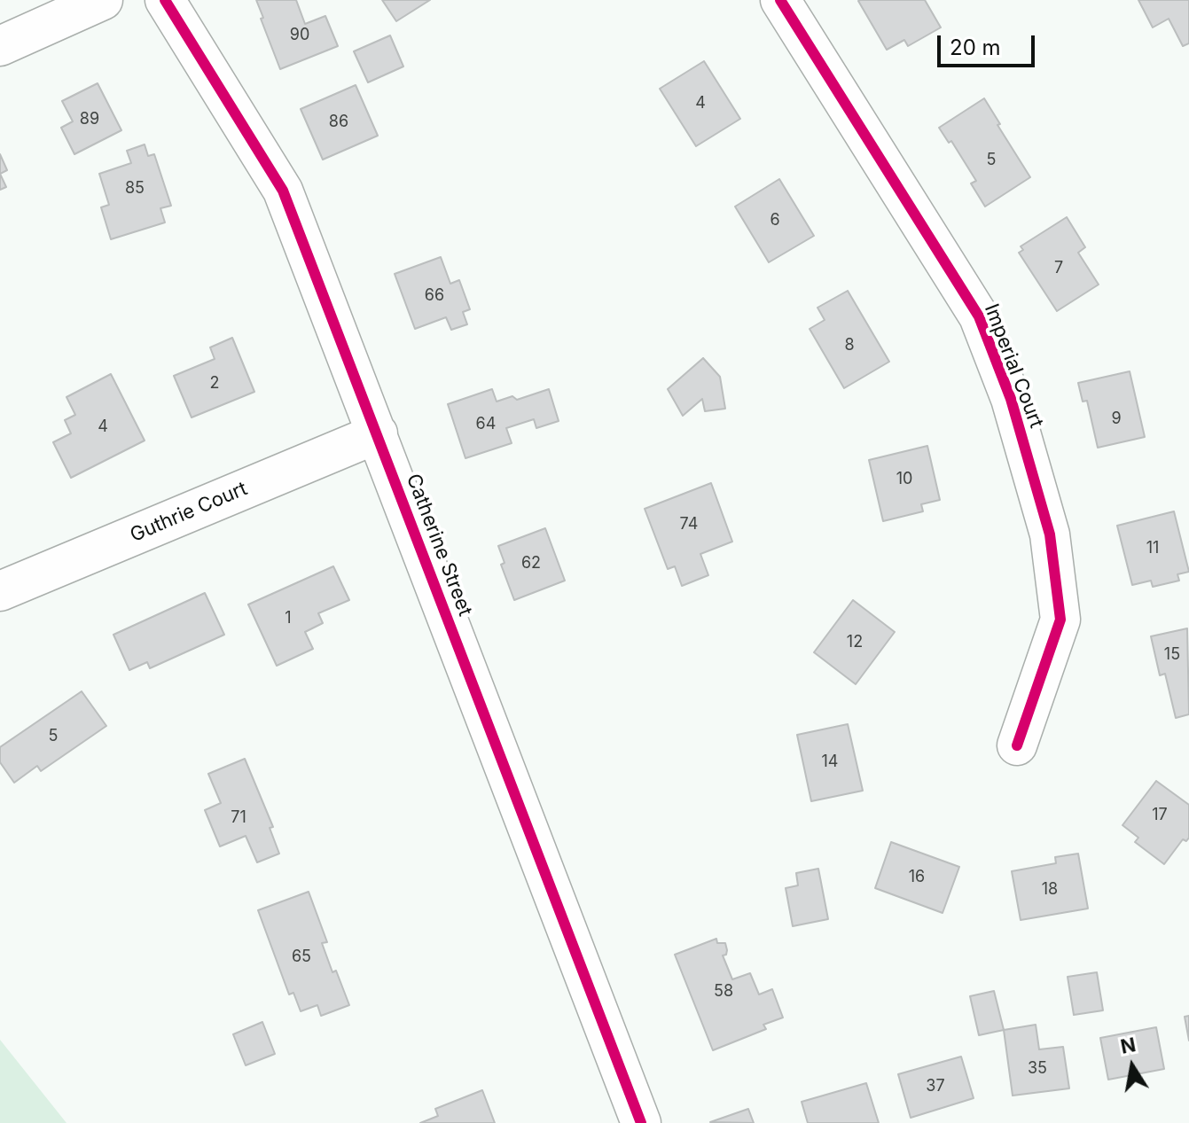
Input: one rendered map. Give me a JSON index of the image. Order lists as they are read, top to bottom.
{
  "streets": {
    "street": ["Imperial Court", "Guthrie Court", "Catherine Street"]
  },
  "crossings": [
    ["Guthrie Court", "Catherine Street"]
  ],
  "house_numbers": [
    "90",
    "4",
    "89",
    "86",
    "5",
    "85",
    "6",
    "7",
    "66",
    "8",
    "2",
    "9",
    "64",
    "4",
    "10",
    "74",
    "11",
    "62",
    "1",
    "12",
    "15",
    "5",
    "14",
    "17",
    "71",
    "16",
    "18",
    "65",
    "58",
    "35",
    "37"
  ],
  "scale_bar": "20 m",
  "north": "top"
}
